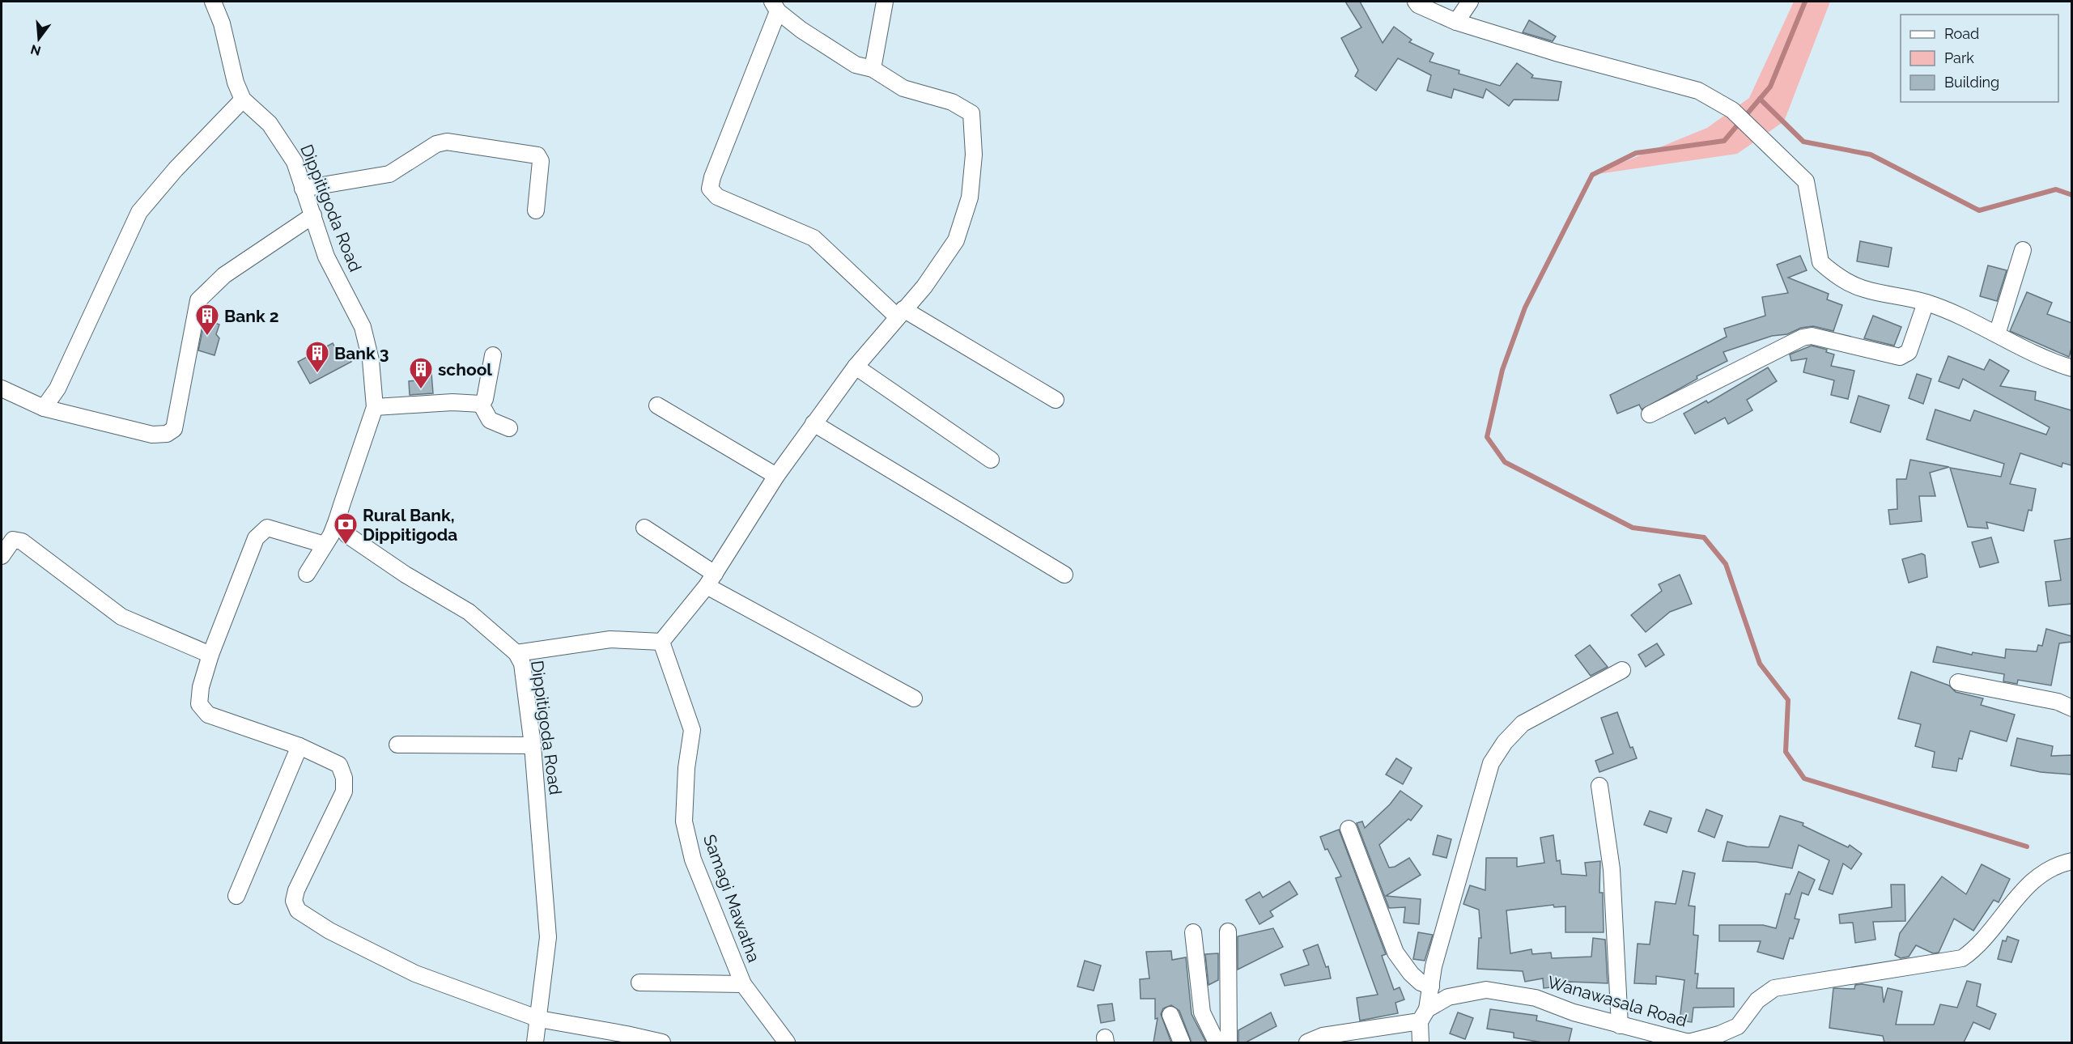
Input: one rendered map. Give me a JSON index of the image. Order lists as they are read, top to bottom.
{
  "streets": {
    "street": ["Dippitigoda Road", "Samagi Mawatha", "Wanawasala Road"]
  },
  "places": {
    "building": ["Bank 2", "Bank 3", "school"],
    "bank": ["Rural Bank, Dippitigoda"]
  },
  "legend": ["Road", "Park", "Building"],
  "north": "bottom"
}
